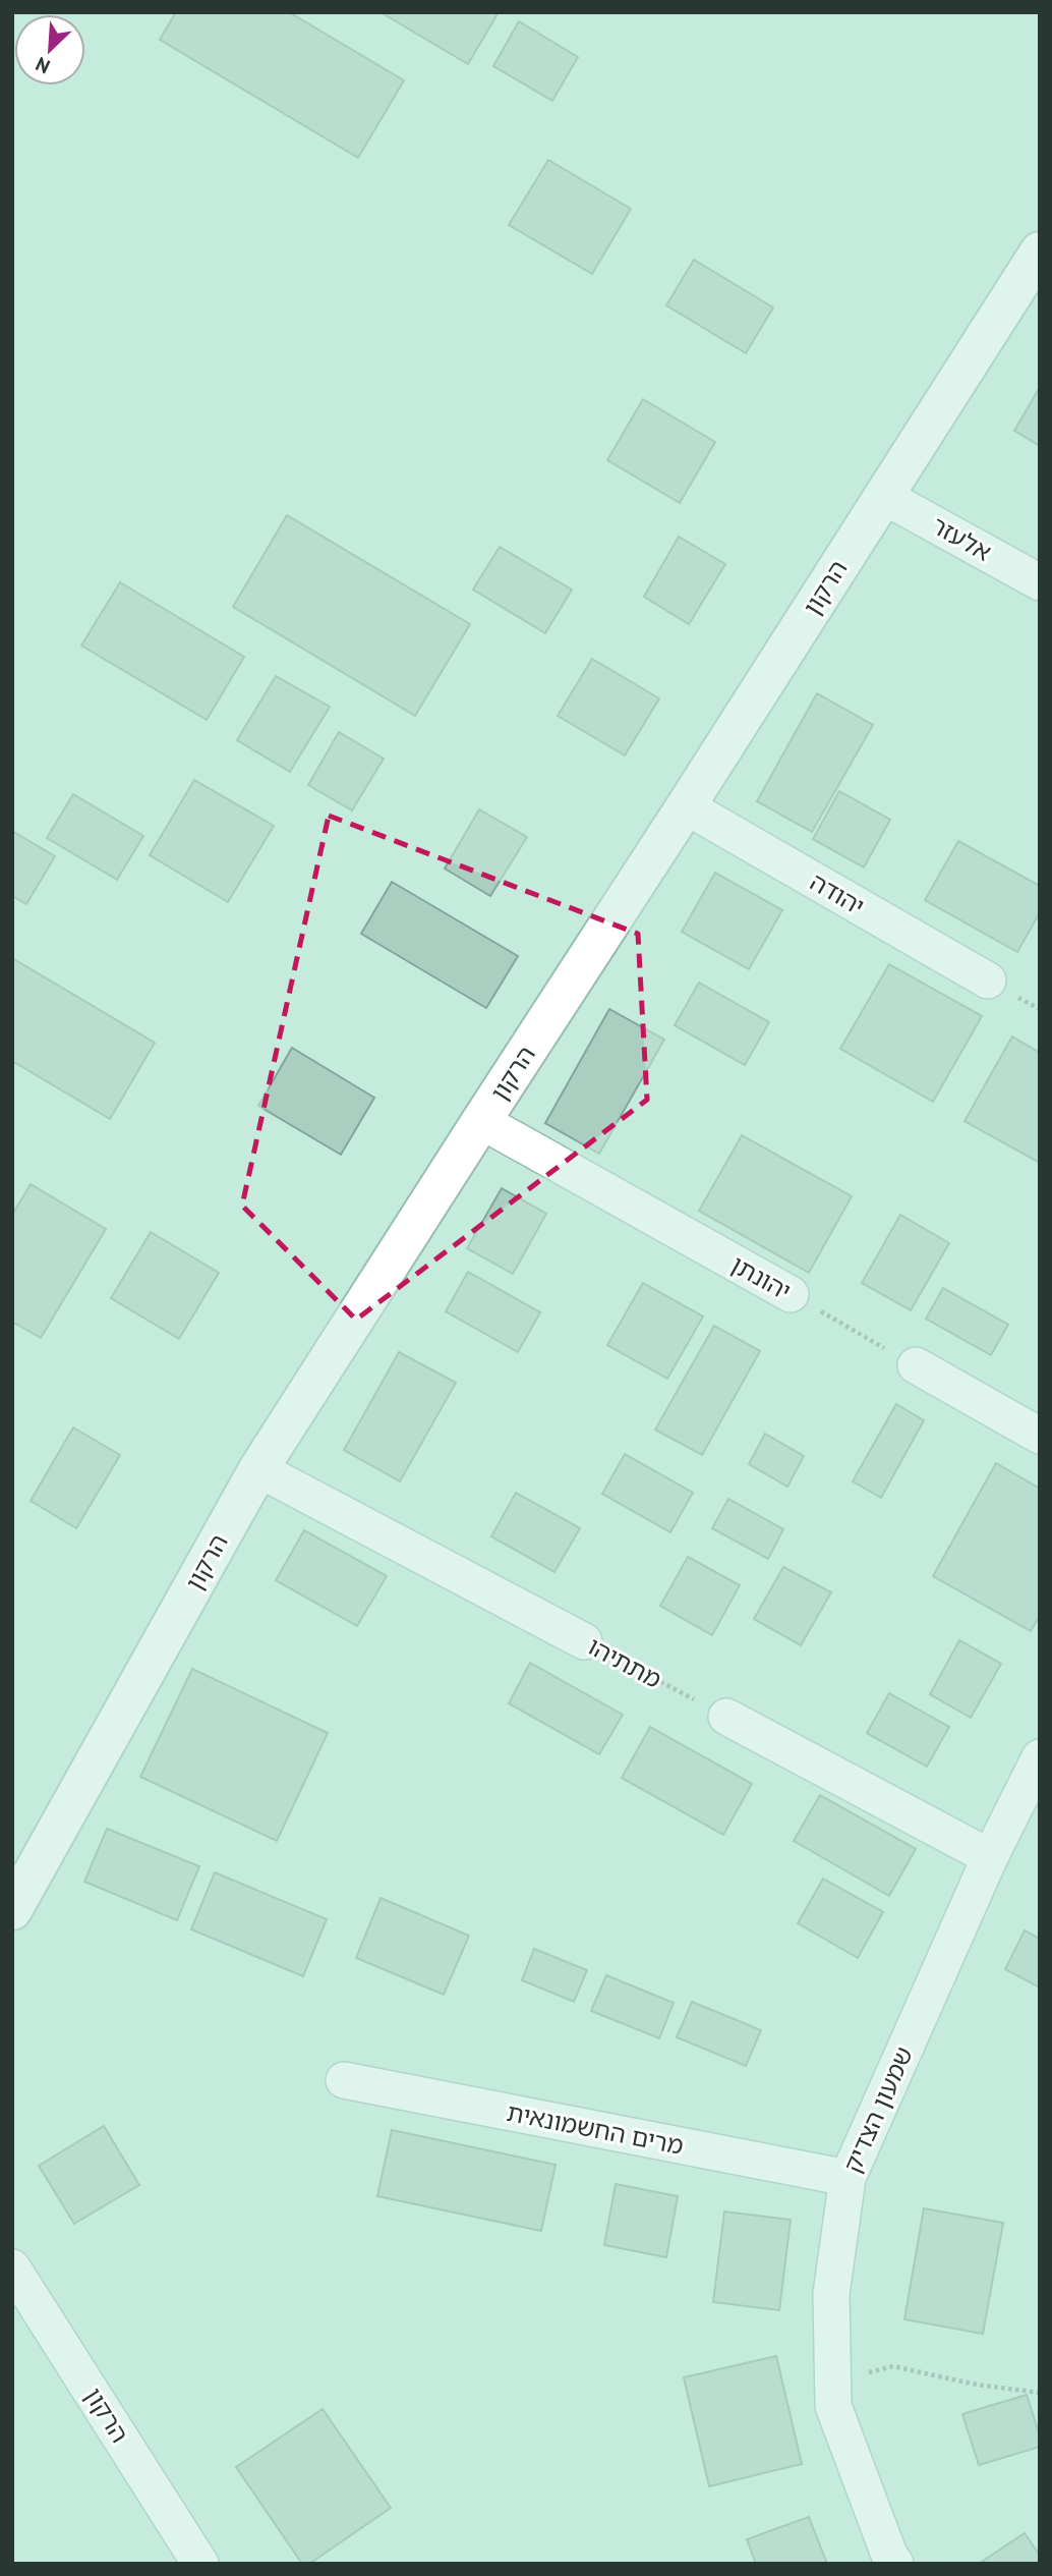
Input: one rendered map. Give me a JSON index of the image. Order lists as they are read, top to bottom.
{
  "streets": {
    "street": [
      "אלעזר",
      "הרקון",
      "יהודה",
      "יהונתן",
      "מתתיהו",
      "שמעון הצדיק",
      "מרים החשמונאית"
    ]
  },
  "crossings": [
    ["אלעזר", "הרקון"],
    ["הרקון", "יהודה"],
    ["הרקון", "יהונתן"],
    ["הרקון", "מתתיהו"],
    ["שמעון הצדיק", "מרים החשמונאית"]
  ],
  "north": "bottom left"
}
